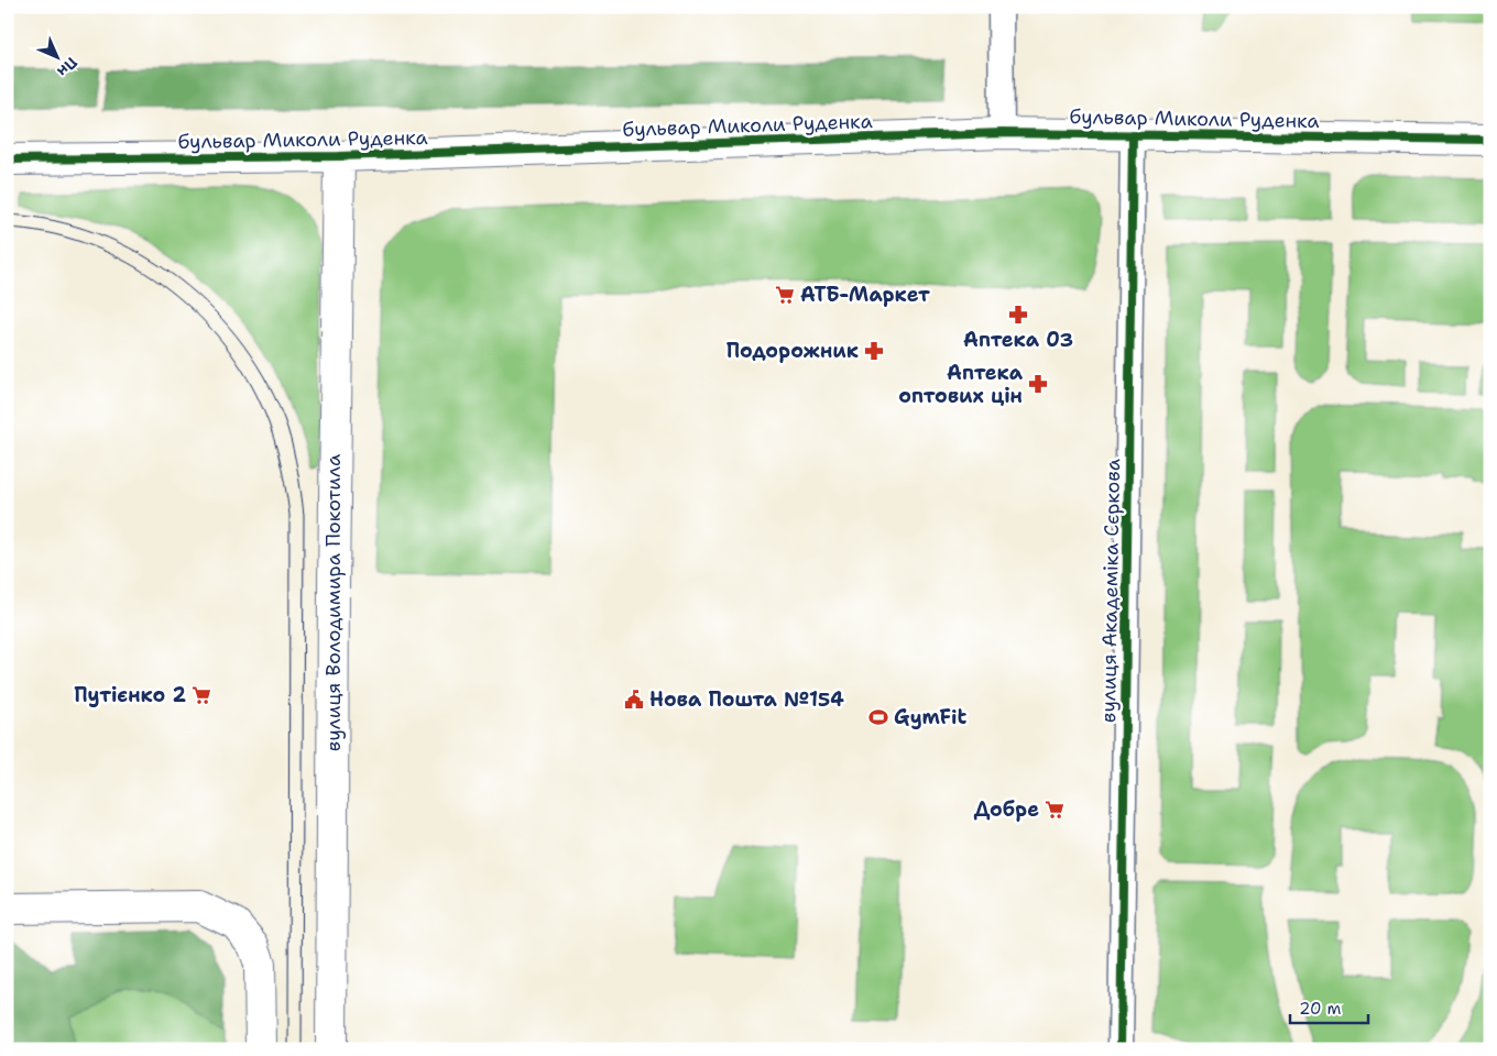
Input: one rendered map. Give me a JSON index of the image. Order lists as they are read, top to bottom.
{
  "streets": {
    "street": ["бульвар Миколи Руденка", "вулиця Академіка Сєркова", "вулиця Володимира Покотила"]
  },
  "crossings": [
    ["бульвар Миколи Руденка", "вулиця Академіка Сєркова"],
    ["бульвар Миколи Руденка", "вулиця Володимира Покотила"]
  ],
  "places": {
    "supermarket": ["АТБ-Маркет", "Путієнко 2", "Добре"],
    "pharmacy": ["Аптека 03", "Подорожник", "Аптека оптових цін"],
    "public building": ["Нова Пошта №154"],
    "sports": ["GymFit"]
  },
  "scale_bar": "20 m",
  "north": "bottom right"
}
